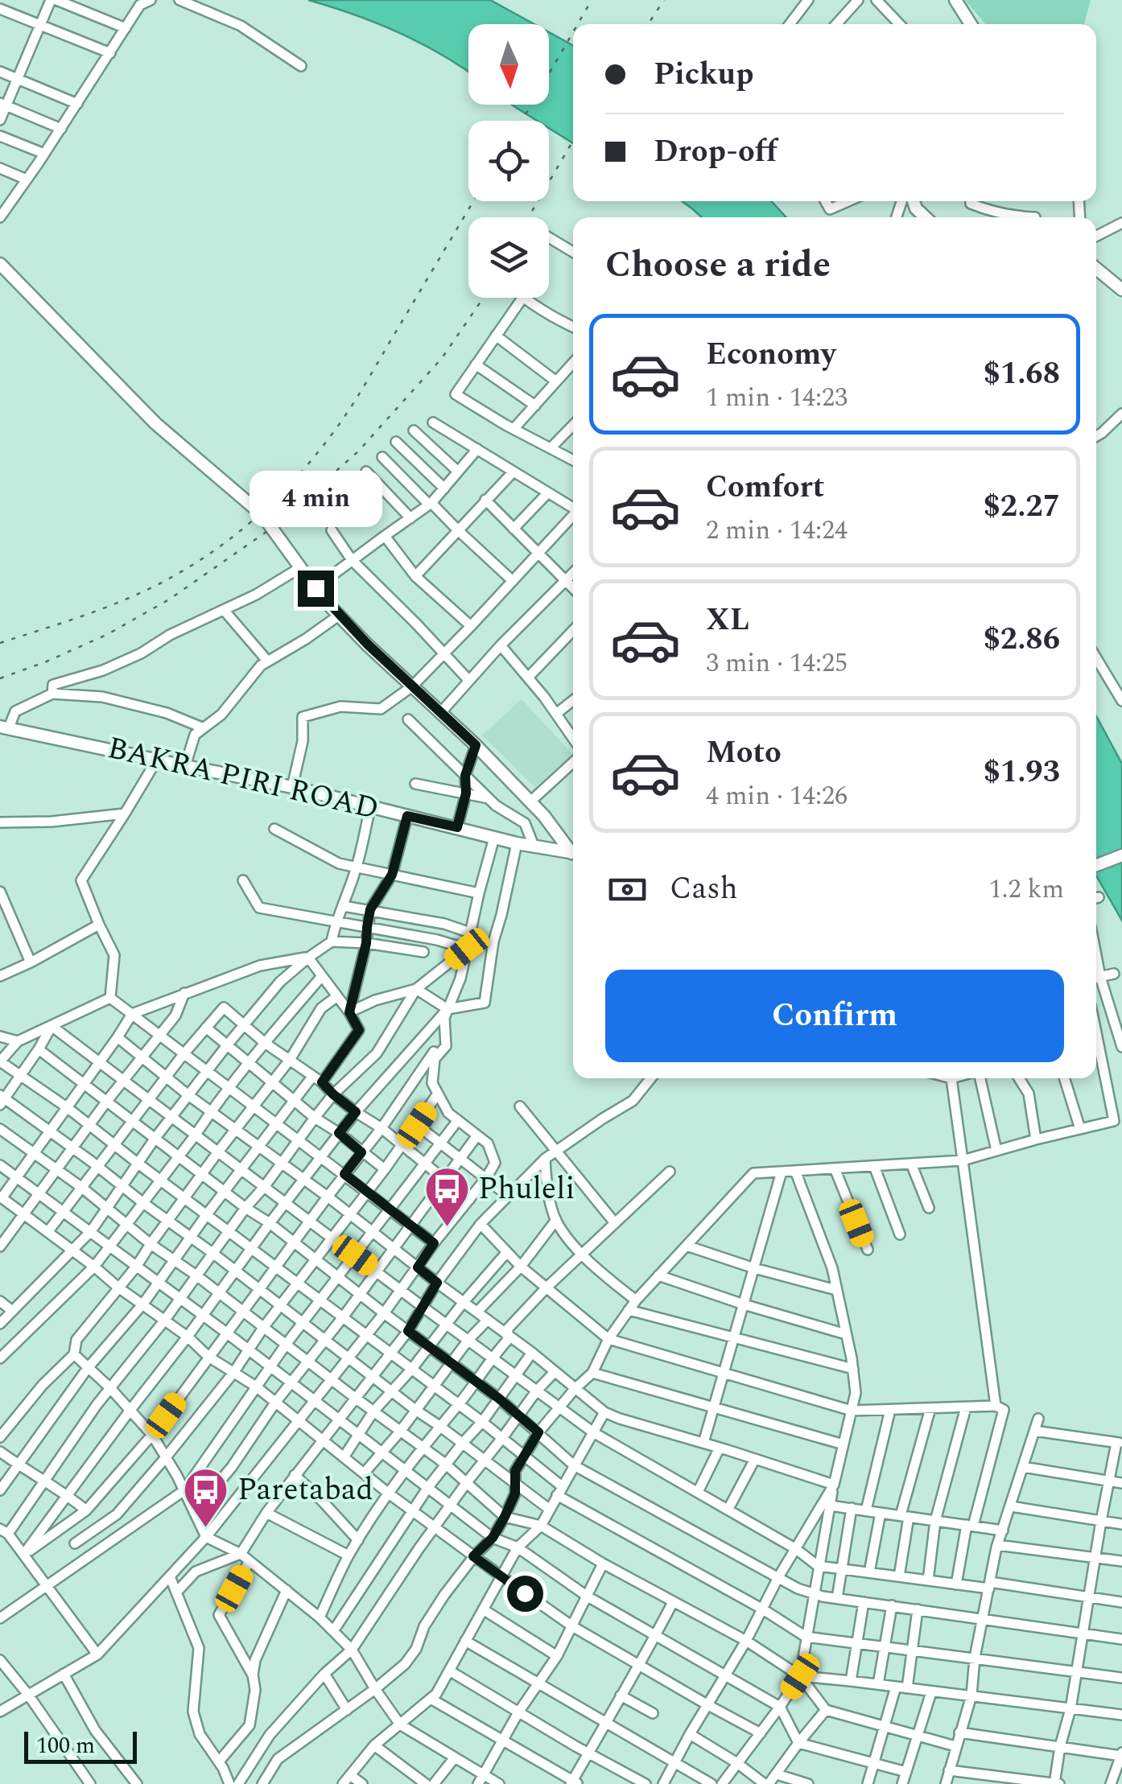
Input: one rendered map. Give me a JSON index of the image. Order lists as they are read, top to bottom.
{
  "streets": {
    "street": ["BAKRA PIRI ROAD"]
  },
  "places": {
    "bus stop": ["Phuleli", "Paretabad"]
  },
  "scale_bar": "100 m",
  "north": "bottom",
  "page": {
    "banner": ["Pickup", "Drop-off"],
    "heading": "Choose a ride",
    "list": [
      {
        "name": "Economy",
        "note": "1 min · 14:23",
        "value": "$1.68"
      },
      {
        "name": "Comfort",
        "note": "2 min · 14:24",
        "value": "$2.27"
      },
      {
        "name": "XL",
        "note": "3 min · 14:25",
        "value": "$2.86"
      },
      {
        "name": "Moto",
        "note": "4 min · 14:26",
        "value": "$1.93"
      }
    ],
    "bubble": "4 min",
    "pay": ["Cash", "1.2 km"],
    "buttons": "Confirm",
    "scale": "100 m"
  }
}
